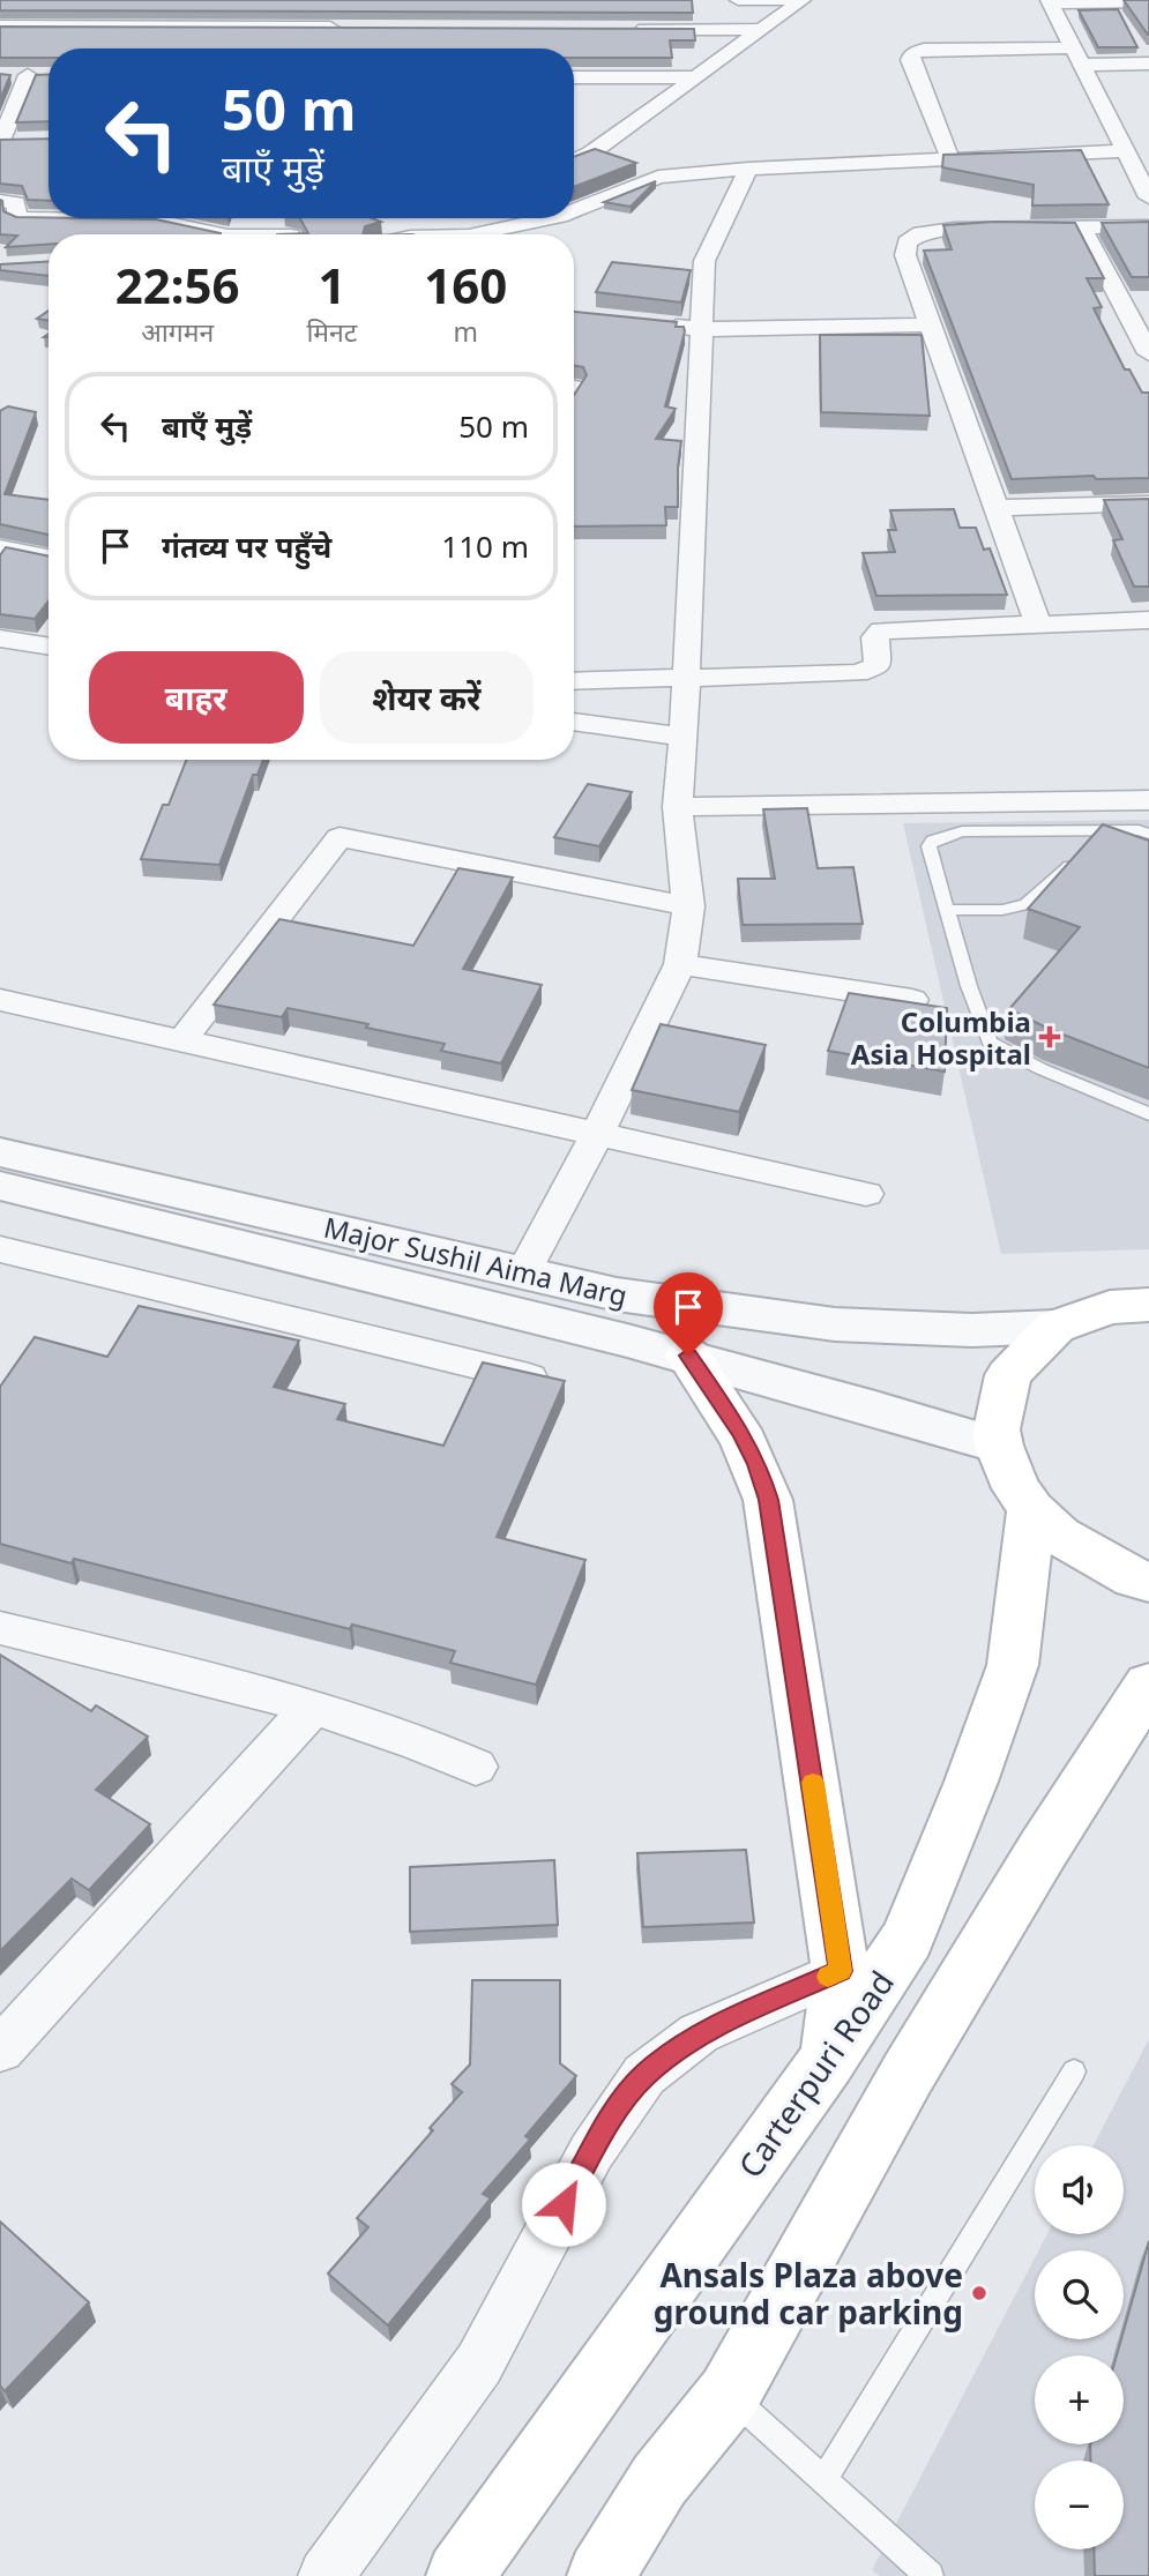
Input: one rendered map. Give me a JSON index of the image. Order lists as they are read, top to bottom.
{
  "streets": {
    "main road": ["Carterpuri Road"],
    "street": ["Major Sushil Aima Marg"]
  },
  "places": {
    "health": ["Columbia Asia Hospital"],
    "other": ["Ansals Plaza above ground car parking"]
  },
  "page": {
    "turn": ["50 m", "बाएँ मुड़ें"],
    "eta": [
      "22:56",
      "आगमन",
      "1",
      "मिनट",
      "160",
      "m"
    ],
    "list": [
      {
        "name": "बाएँ मुड़ें",
        "value": "50 m"
      },
      {
        "name": "गंतव्य पर पहुँचे",
        "value": "110 m"
      }
    ],
    "buttons": ["बाहर", "शेयर करें"],
    "map_buttons": ["+", "−"]
  }
}
